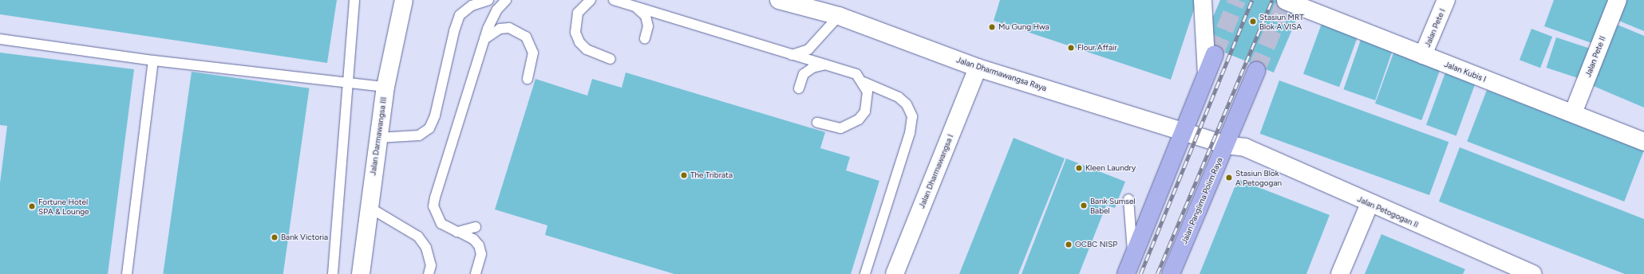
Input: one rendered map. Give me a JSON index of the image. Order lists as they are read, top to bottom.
{
  "streets": {
    "main road": ["Jalan Panglima Polim Raya"],
    "street": [
      "Jalan Pete I",
      "Jalan Pete II",
      "Jalan Kubis I",
      "Jalan Dharmawangsa Raya",
      "Jalan Darmawangsa III",
      "Jalan Dharmawangsa I",
      "Jalan Petogogan II"
    ]
  },
  "crossings": [
    ["Jalan Pete I", "Jalan Kubis I"],
    ["Jalan Pete II", "Jalan Kubis I"],
    ["Jalan Dharmawangsa Raya", "Jalan Dharmawangsa I"],
    ["Jalan Dharmawangsa Raya", "Jalan Panglima Polim Raya"],
    ["Jalan Dharmawangsa Raya", "Jalan Petogogan II"],
    ["Jalan Panglima Polim Raya", "Jalan Petogogan II"]
  ],
  "places": [
    "Stasiun MRT Blok A VISA",
    "Mu Gung Hwa",
    "Flour Affair",
    "Kleen Laundry",
    "The Tribrata",
    "Stasiun Blok A Petogogan",
    "Bank Sumsel Babel",
    "Fortune Hotel SPA & Lounge",
    "Bank Victoria",
    "OCBC NISP"
  ]
}
